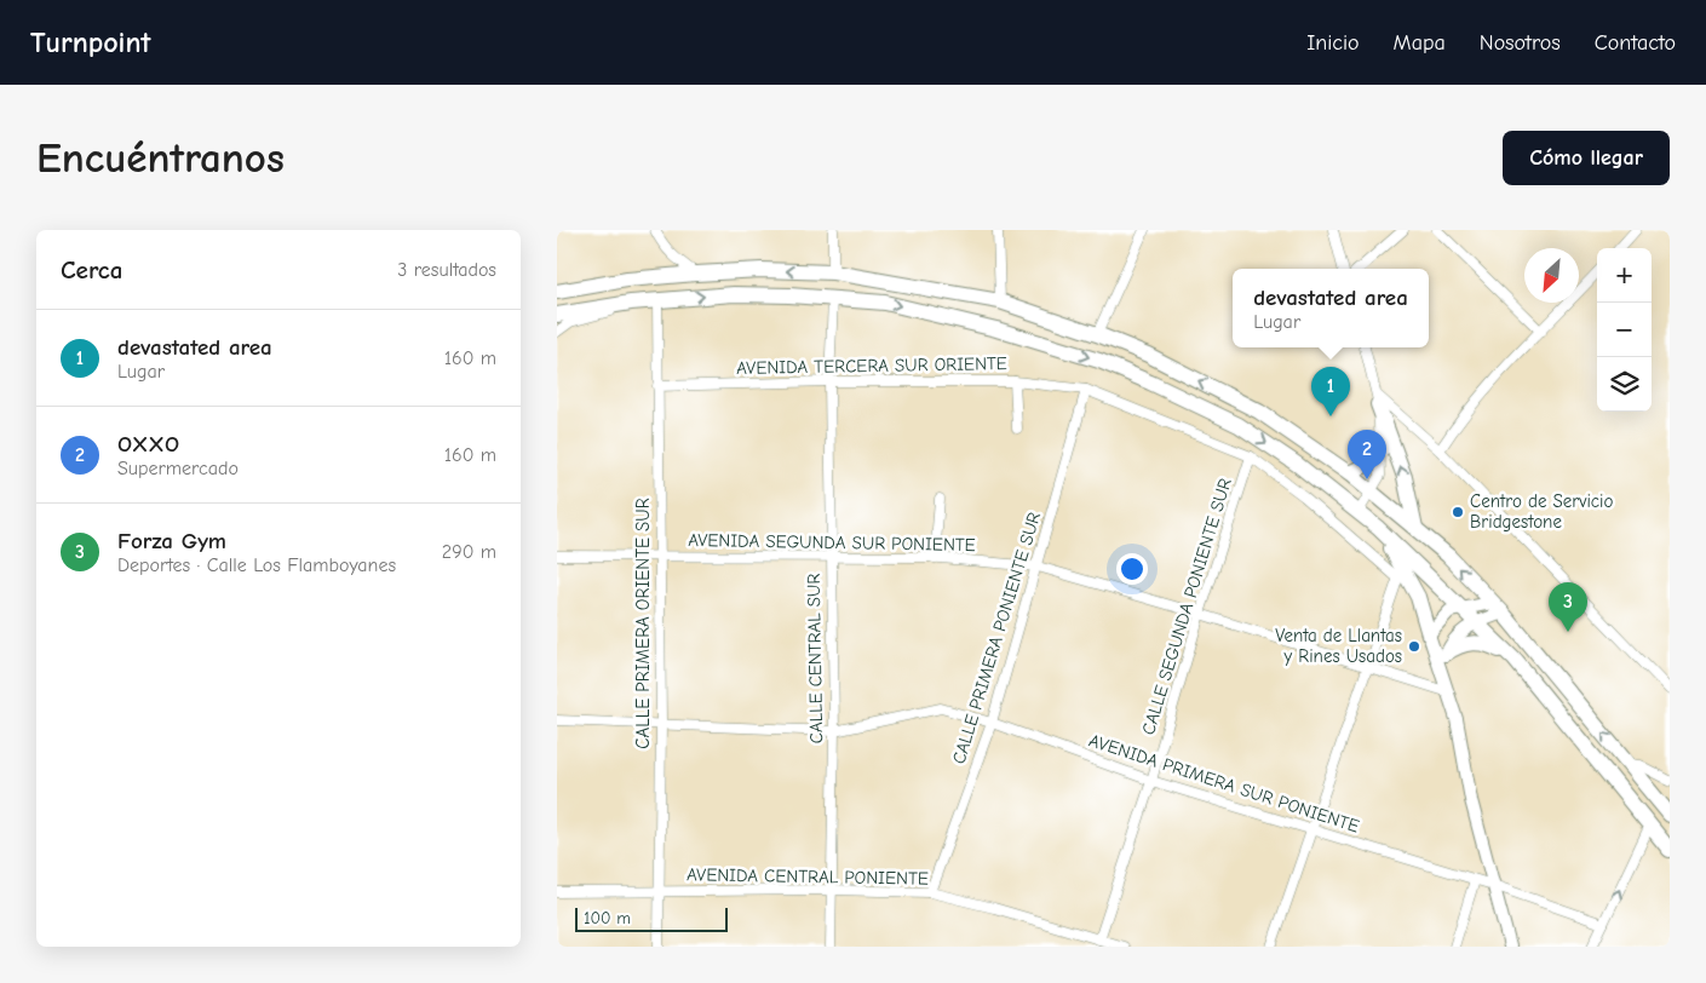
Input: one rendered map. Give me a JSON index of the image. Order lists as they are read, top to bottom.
{
  "streets": {
    "street": [
      "AVENIDA TERCERA SUR ORIENTE",
      "AVENIDA SEGUNDA SUR PONIENTE",
      "CALLE SEGUNDA PONIENTE SUR",
      "CALLE PRIMERA ORIENTE SUR",
      "CALLE PRIMERA PONIENTE SUR",
      "CALLE CENTRAL SUR",
      "AVENIDA PRIMERA SUR PONIENTE",
      "AVENIDA CENTRAL PONIENTE"
    ]
  },
  "crossings": [
    ["AVENIDA TERCERA SUR ORIENTE", "CALLE SEGUNDA PONIENTE SUR"],
    ["AVENIDA TERCERA SUR ORIENTE", "CALLE PRIMERA ORIENTE SUR"],
    ["AVENIDA TERCERA SUR ORIENTE", "CALLE PRIMERA PONIENTE SUR"],
    ["AVENIDA TERCERA SUR ORIENTE", "CALLE CENTRAL SUR"],
    ["AVENIDA SEGUNDA SUR PONIENTE", "CALLE SEGUNDA PONIENTE SUR"],
    ["AVENIDA SEGUNDA SUR PONIENTE", "CALLE PRIMERA ORIENTE SUR"],
    ["AVENIDA SEGUNDA SUR PONIENTE", "CALLE PRIMERA PONIENTE SUR"],
    ["AVENIDA SEGUNDA SUR PONIENTE", "CALLE CENTRAL SUR"],
    ["CALLE SEGUNDA PONIENTE SUR", "AVENIDA PRIMERA SUR PONIENTE"],
    ["CALLE SEGUNDA PONIENTE SUR", "AVENIDA CENTRAL PONIENTE"],
    ["CALLE PRIMERA ORIENTE SUR", "AVENIDA PRIMERA SUR PONIENTE"],
    ["CALLE PRIMERA ORIENTE SUR", "AVENIDA CENTRAL PONIENTE"],
    ["CALLE PRIMERA PONIENTE SUR", "AVENIDA PRIMERA SUR PONIENTE"],
    ["CALLE PRIMERA PONIENTE SUR", "AVENIDA CENTRAL PONIENTE"],
    ["CALLE CENTRAL SUR", "AVENIDA PRIMERA SUR PONIENTE"],
    ["CALLE CENTRAL SUR", "AVENIDA CENTRAL PONIENTE"]
  ],
  "places": ["Centro de Servicio Bridgestone", "Venta de Llantas y Rines Usados"],
  "scale_bar": "100 m",
  "north": "bottom left",
  "page": {
    "header": "Turnpoint",
    "nav": [
      "Inicio",
      "Mapa",
      "Nosotros",
      "Contacto"
    ],
    "buttons": "Cómo llegar",
    "title": "Encuéntranos",
    "heading": ["Cerca", "3 resultados"],
    "map_buttons": ["+", "−"],
    "popup": ["devastated area", "Lugar"],
    "list": [
      {
        "mark": "1",
        "name": "devastated area",
        "note": "Lugar",
        "value": "160 m"
      },
      {
        "mark": "2",
        "name": "OXXO",
        "note": "Supermercado",
        "value": "160 m"
      },
      {
        "mark": "3",
        "name": "Forza Gym",
        "note": "Deportes · Calle Los Flamboyanes",
        "value": "290 m"
      }
    ],
    "pins": ["1", "2", "3"],
    "scale": "100 m"
  }
}
